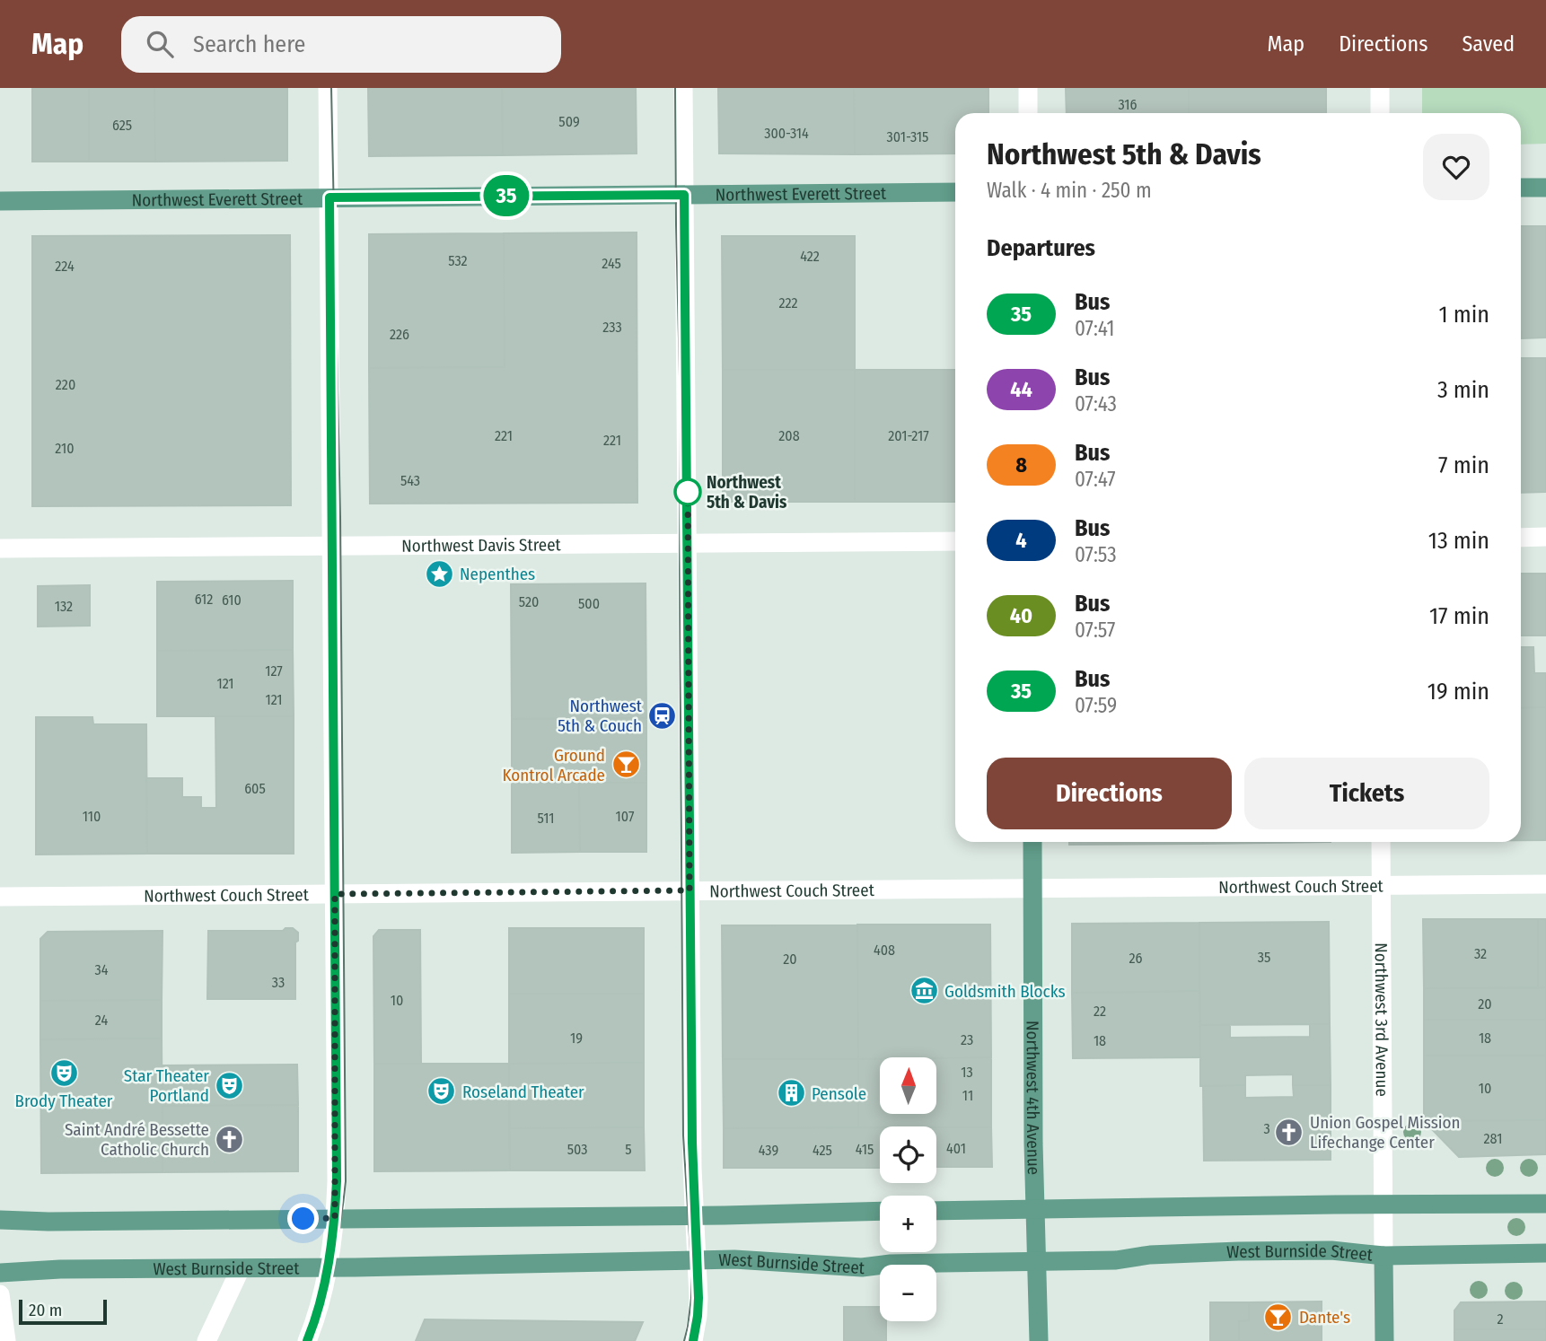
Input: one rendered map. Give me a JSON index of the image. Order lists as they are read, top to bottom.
{
  "streets": {
    "main road": ["Northwest Everett Street", "Northwest 4th Avenue", "West Burnside Street"],
    "street": ["Northwest Davis Street", "Northwest Couch Street", "Northwest 3rd Avenue"]
  },
  "crossings": [
    ["Northwest Couch Street", "Northwest 3rd Avenue"],
    ["Northwest Couch Street", "Northwest 4th Avenue"],
    ["Northwest 3rd Avenue", "West Burnside Street"],
    ["Northwest 4th Avenue", "West Burnside Street"]
  ],
  "places": {
    "other": ["Northwest 5th & Davis"],
    "place": ["Nepenthes"],
    "station": ["Northwest 5th & Couch"],
    "bar": ["Ground Kontrol Arcade", "Dante's"],
    "museum": ["Goldsmith Blocks"],
    "theatre": ["Brody Theater", "Star Theater Portland", "Roseland Theater"],
    "building": ["Pensole"],
    "church": ["Union Gospel Mission Lifechange Center", "Saint André Bessette Catholic Church"]
  },
  "lines": ["bus line 35"],
  "house_numbers": [
    "316",
    "509",
    "625",
    "300-314",
    "301-315",
    "422",
    "532",
    "245",
    "224",
    "222",
    "233",
    "226",
    "220",
    "221",
    "208",
    "201-217",
    "221",
    "210",
    "543",
    "612",
    "610",
    "520",
    "500",
    "132",
    "127",
    "121",
    "121",
    "605",
    "110",
    "107",
    "511",
    "408",
    "32",
    "35",
    "26",
    "20",
    "34",
    "33",
    "10",
    "20",
    "22",
    "24",
    "19",
    "18",
    "23",
    "18",
    "13",
    "10",
    "11",
    "3",
    "281",
    "401",
    "503",
    "5",
    "415",
    "439",
    "425",
    "2"
  ],
  "scale_bar": "20 m",
  "north": "top",
  "page": {
    "header": "Map",
    "search": "Search here",
    "nav": ["Map", "Directions", "Saved"],
    "on_map": "35",
    "heading": [
      ["Northwest 5th & Davis", "Walk · 4 min · 250 m"],
      "Departures"
    ],
    "list": [
      {
        "mark": "35",
        "name": "Bus",
        "note": "07:41",
        "value": "1 min"
      },
      {
        "mark": "44",
        "name": "Bus",
        "note": "07:43",
        "value": "3 min"
      },
      {
        "mark": "8",
        "name": "Bus",
        "note": "07:47",
        "value": "7 min"
      },
      {
        "mark": "4",
        "name": "Bus",
        "note": "07:53",
        "value": "13 min"
      },
      {
        "mark": "40",
        "name": "Bus",
        "note": "07:57",
        "value": "17 min"
      },
      {
        "mark": "35",
        "name": "Bus",
        "note": "07:59",
        "value": "19 min"
      }
    ],
    "buttons": ["Directions", "Tickets"],
    "map_buttons": ["+", "−"],
    "scale": "20 m"
  }
}
